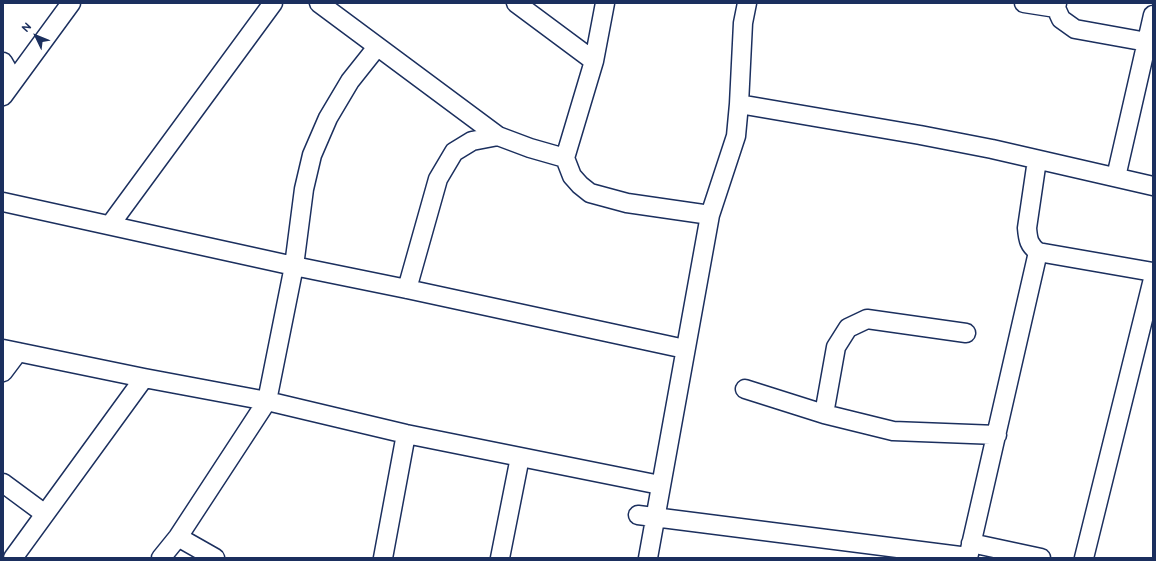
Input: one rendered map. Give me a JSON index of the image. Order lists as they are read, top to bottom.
{
  "north": "top left"
}
